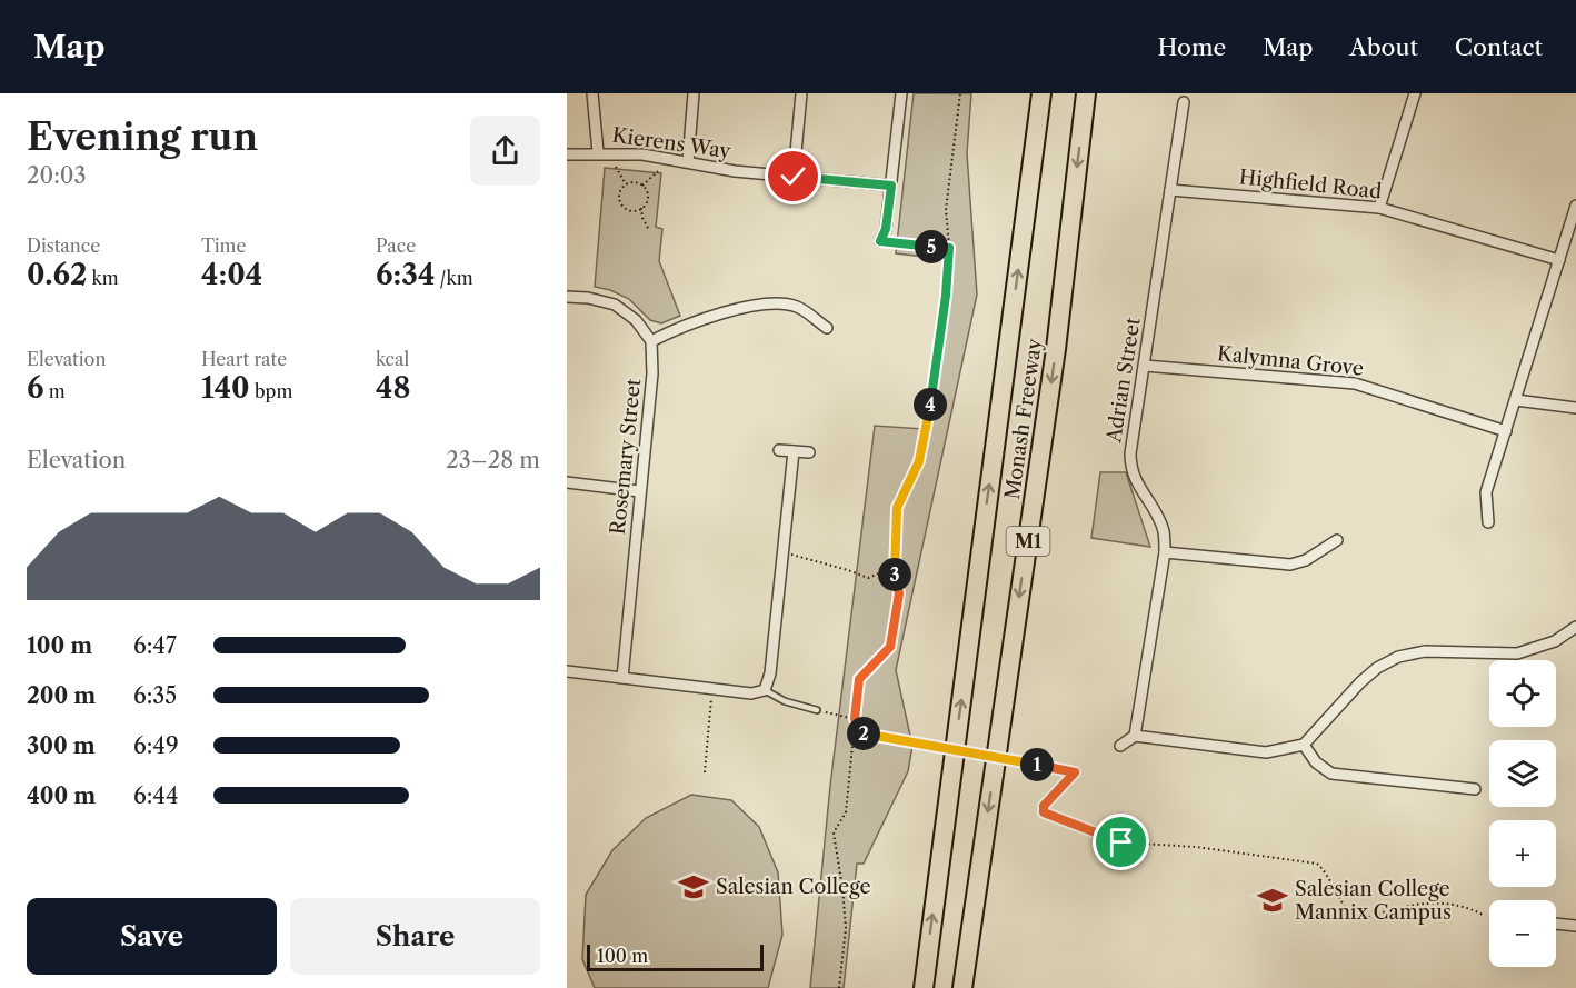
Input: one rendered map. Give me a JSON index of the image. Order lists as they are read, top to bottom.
{
  "streets": {
    "highway": ["Monash Freeway", "M1"],
    "street": [
      "Kierens Way",
      "Highfield Road",
      "Kalymna Grove",
      "Adrian Street",
      "Rosemary Street"
    ]
  },
  "crossings": [
    ["Highfield Road", "Adrian Street"],
    ["Kalymna Grove", "Adrian Street"]
  ],
  "places": {
    "school or university": ["Salesian College", "Salesian College Mannix Campus"]
  },
  "scale_bar": "100 m",
  "page": {
    "header": "Map",
    "nav": [
      "Home",
      "Map",
      "About",
      "Contact"
    ],
    "heading": ["Evening run", "20:03"],
    "stats": [
      ["Distance", "0.62 km"],
      ["Time", "4:04"],
      ["Pace", "6:34 /km"],
      ["Elevation", "6 m"],
      ["Heart rate", "140 bpm"],
      ["kcal", "48"]
    ],
    "pins": [
      "5",
      "4",
      "3",
      "2",
      "1"
    ],
    "chart": ["Elevation", "23–28 m"],
    "list": [
      {
        "name": "100 m",
        "note": "6:47"
      },
      {
        "name": "200 m",
        "note": "6:35"
      },
      {
        "name": "300 m",
        "note": "6:49"
      },
      {
        "name": "400 m",
        "note": "6:44"
      }
    ],
    "map_buttons": ["+", "−"],
    "buttons": ["Save", "Share"],
    "scale": "100 m"
  }
}
